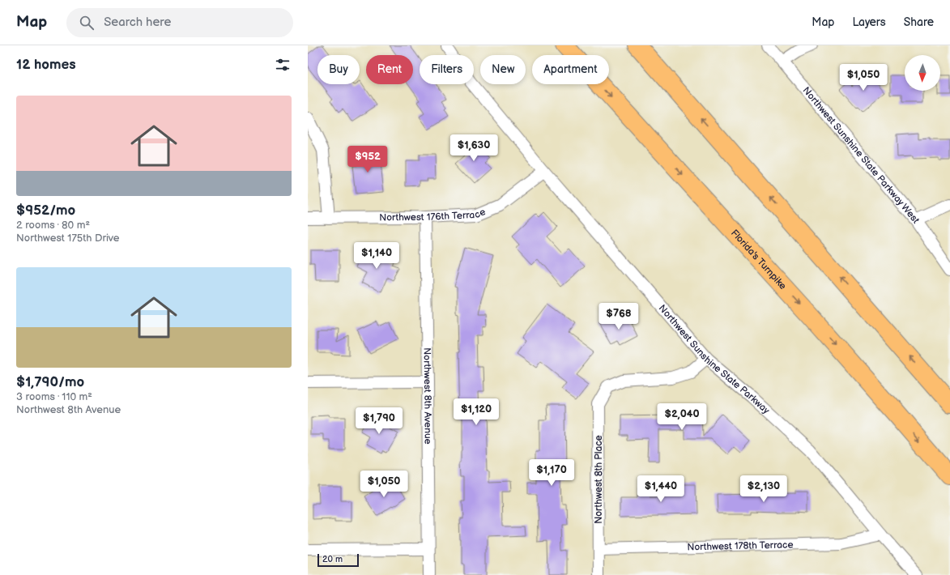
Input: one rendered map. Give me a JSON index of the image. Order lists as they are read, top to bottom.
{
  "streets": {
    "highway": ["Florida's Turnpike"],
    "street": [
      "Northwest Sunshine State Parkway West",
      "Northwest 176th Terrace",
      "Northwest Sunshine State Parkway",
      "Northwest 8th Avenue",
      "Northwest 8th Place",
      "Northwest 178th Terrace"
    ]
  },
  "crossings": [
    ["Northwest 176th Terrace", "Northwest Sunshine State Parkway"],
    ["Northwest 176th Terrace", "Northwest 8th Avenue"],
    ["Northwest Sunshine State Parkway", "Northwest 8th Place"],
    ["Northwest Sunshine State Parkway", "Northwest 178th Terrace"],
    ["Northwest 8th Place", "Northwest 178th Terrace"]
  ],
  "scale_bar": "20 m",
  "north": "bottom",
  "page": {
    "header": "Map",
    "search": "Search here",
    "nav": ["Map", "Layers", "Share"],
    "heading": "12 homes",
    "chip": [
      "Buy",
      "Rent",
      "Filters",
      "New",
      "Apartment"
    ],
    "price": [
      "$1,050",
      "$1,630",
      "$952",
      "$1,140",
      "$768",
      "$1,120",
      "$2,040",
      "$1,790",
      "$1,170",
      "$1,050",
      "$1,440",
      "$2,130"
    ],
    "list": [
      {
        "name": "$952/mo",
        "note": "2 rooms · 80 m² · Northwest 175th Drive"
      },
      {
        "name": "$1,790/mo",
        "note": "3 rooms · 110 m² · Northwest 8th Avenue"
      }
    ],
    "scale": "20 m"
  }
}
